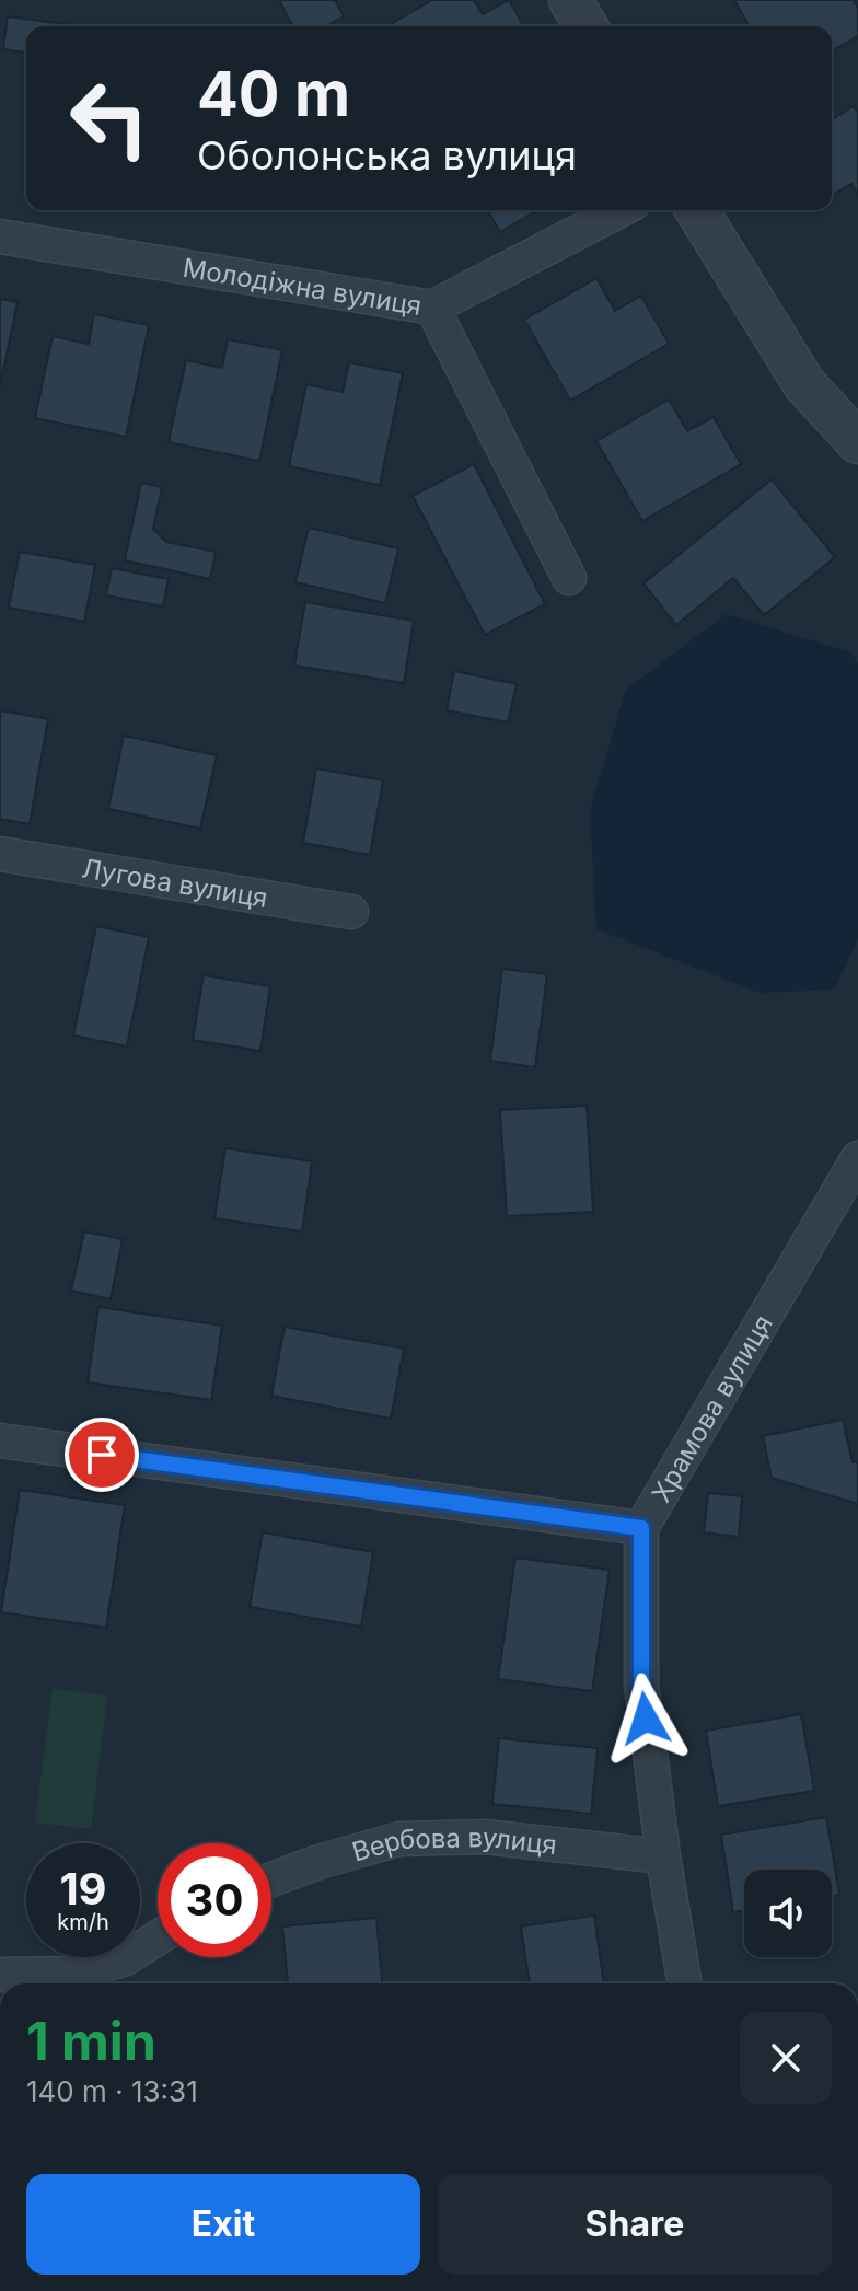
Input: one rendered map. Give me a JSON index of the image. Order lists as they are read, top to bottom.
{
  "streets": {
    "street": [
      "Молодіжна вулиця",
      "Лугова вулиця",
      "Храмова вулиця",
      "Вербова вулиця"
    ]
  },
  "crossings": [
    ["Храмова вулиця", "Вербова вулиця"]
  ],
  "page": {
    "turn": ["40 m", "Оболонська вулиця"],
    "speed": "19 km/h",
    "limit": "30",
    "heading": ["1 min", "140 m · 13:31"],
    "buttons": ["Exit", "Share"]
  }
}
